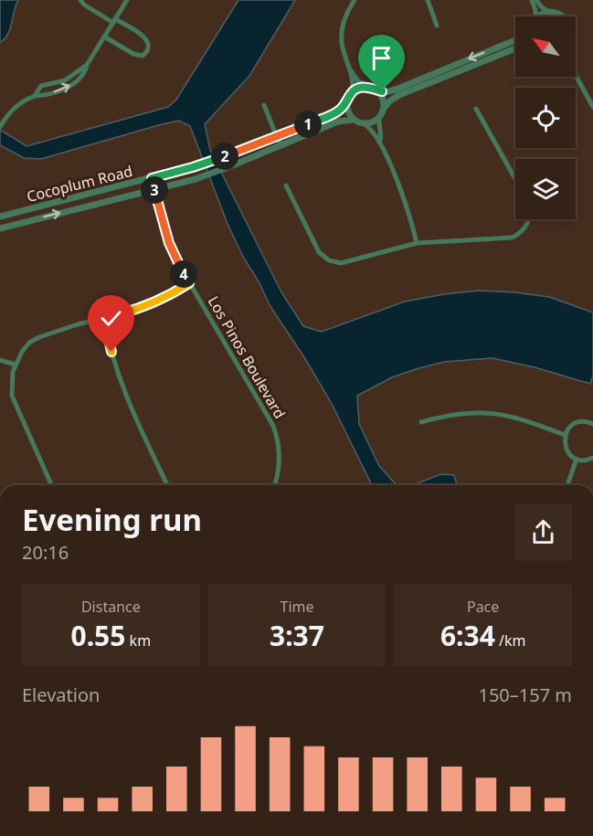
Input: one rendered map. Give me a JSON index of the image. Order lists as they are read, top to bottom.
{
  "streets": {
    "street": ["Cocoplum Road", "Los Pinos Boulevard"]
  },
  "crossings": [
    ["Cocoplum Road", "Los Pinos Boulevard"]
  ],
  "north": "top left",
  "page": {
    "pins": [
      "1",
      "2",
      "3",
      "4"
    ],
    "heading": ["Evening run", "20:16"],
    "stats": [
      ["Distance", "0.55 km"],
      ["Time", "3:37"],
      ["Pace", "6:34 /km"]
    ],
    "chart": ["Elevation", "150–157 m"]
  }
}
